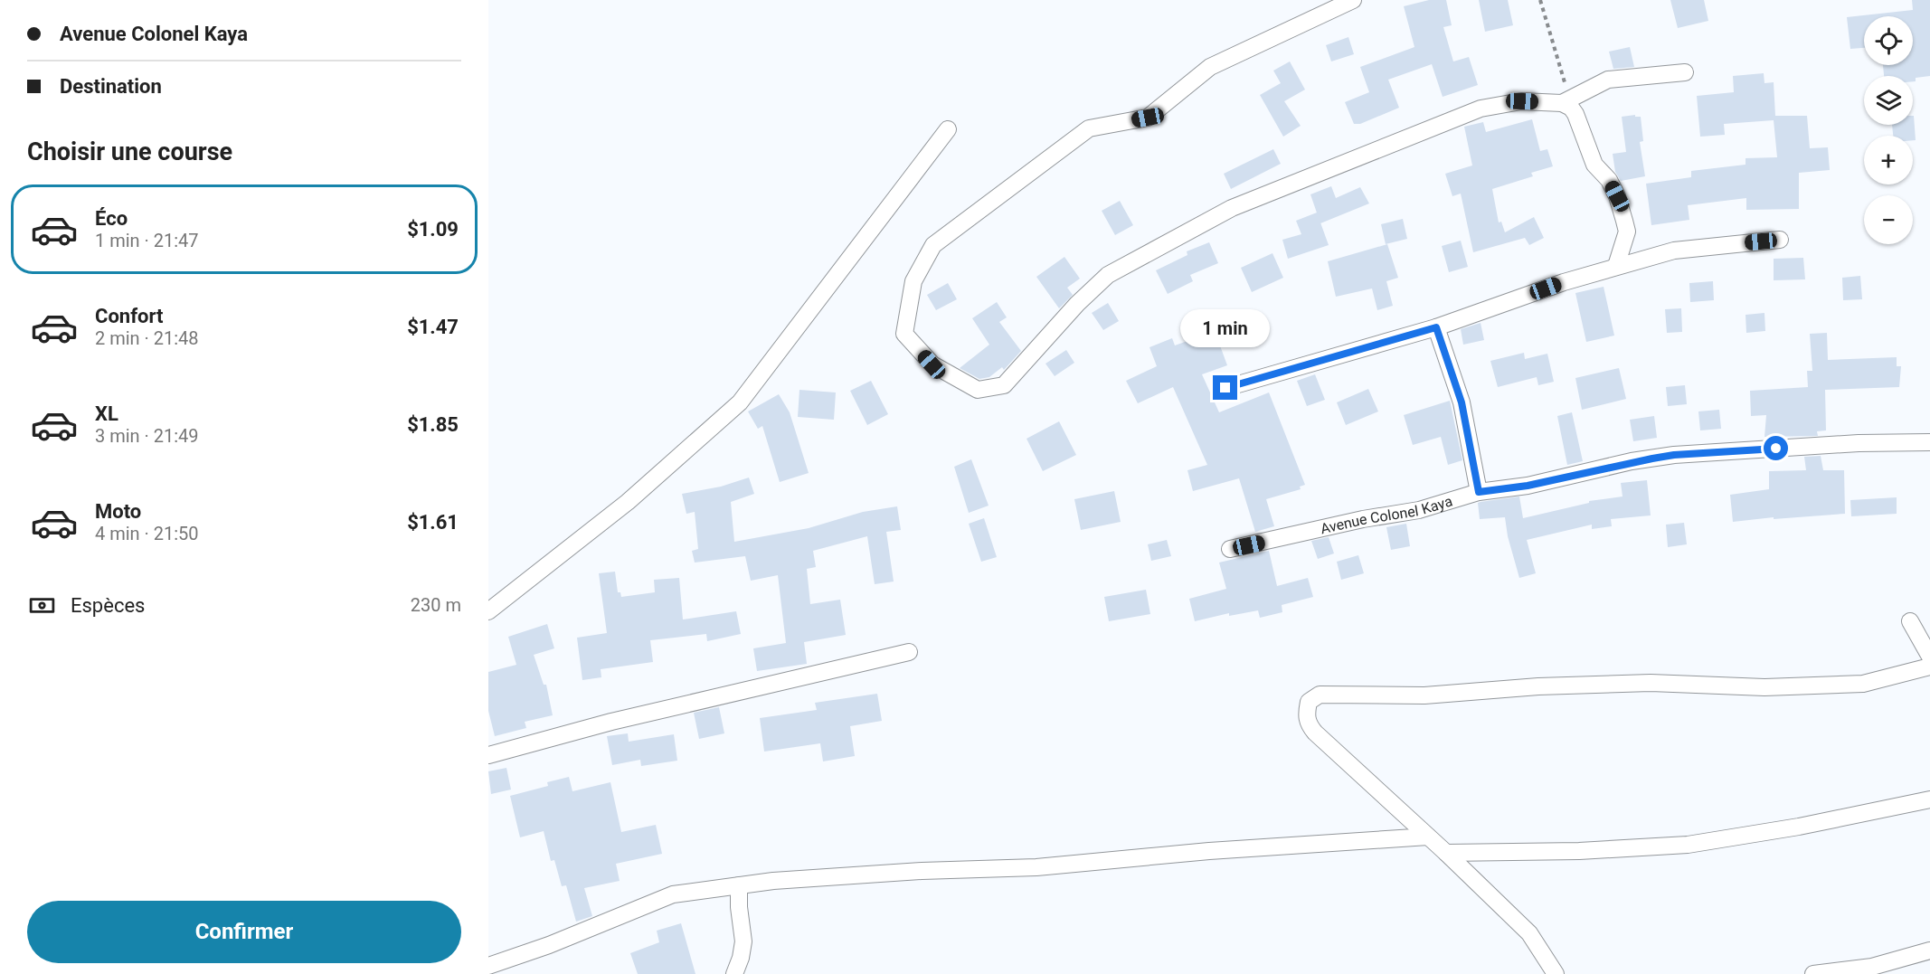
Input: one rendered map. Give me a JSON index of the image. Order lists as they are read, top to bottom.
{
  "streets": {
    "street": ["Avenue Colonel Kaya"]
  },
  "page": {
    "banner": ["Avenue Colonel Kaya", "Destination"],
    "map_buttons": ["+", "−"],
    "heading": "Choisir une course",
    "list": [
      {
        "name": "Éco",
        "note": "1 min · 21:47",
        "value": "$1.09"
      },
      {
        "name": "Confort",
        "note": "2 min · 21:48",
        "value": "$1.47"
      },
      {
        "name": "XL",
        "note": "3 min · 21:49",
        "value": "$1.85"
      },
      {
        "name": "Moto",
        "note": "4 min · 21:50",
        "value": "$1.61"
      }
    ],
    "bubble": "1 min",
    "pay": ["Espèces", "230 m"],
    "buttons": "Confirmer"
  }
}
